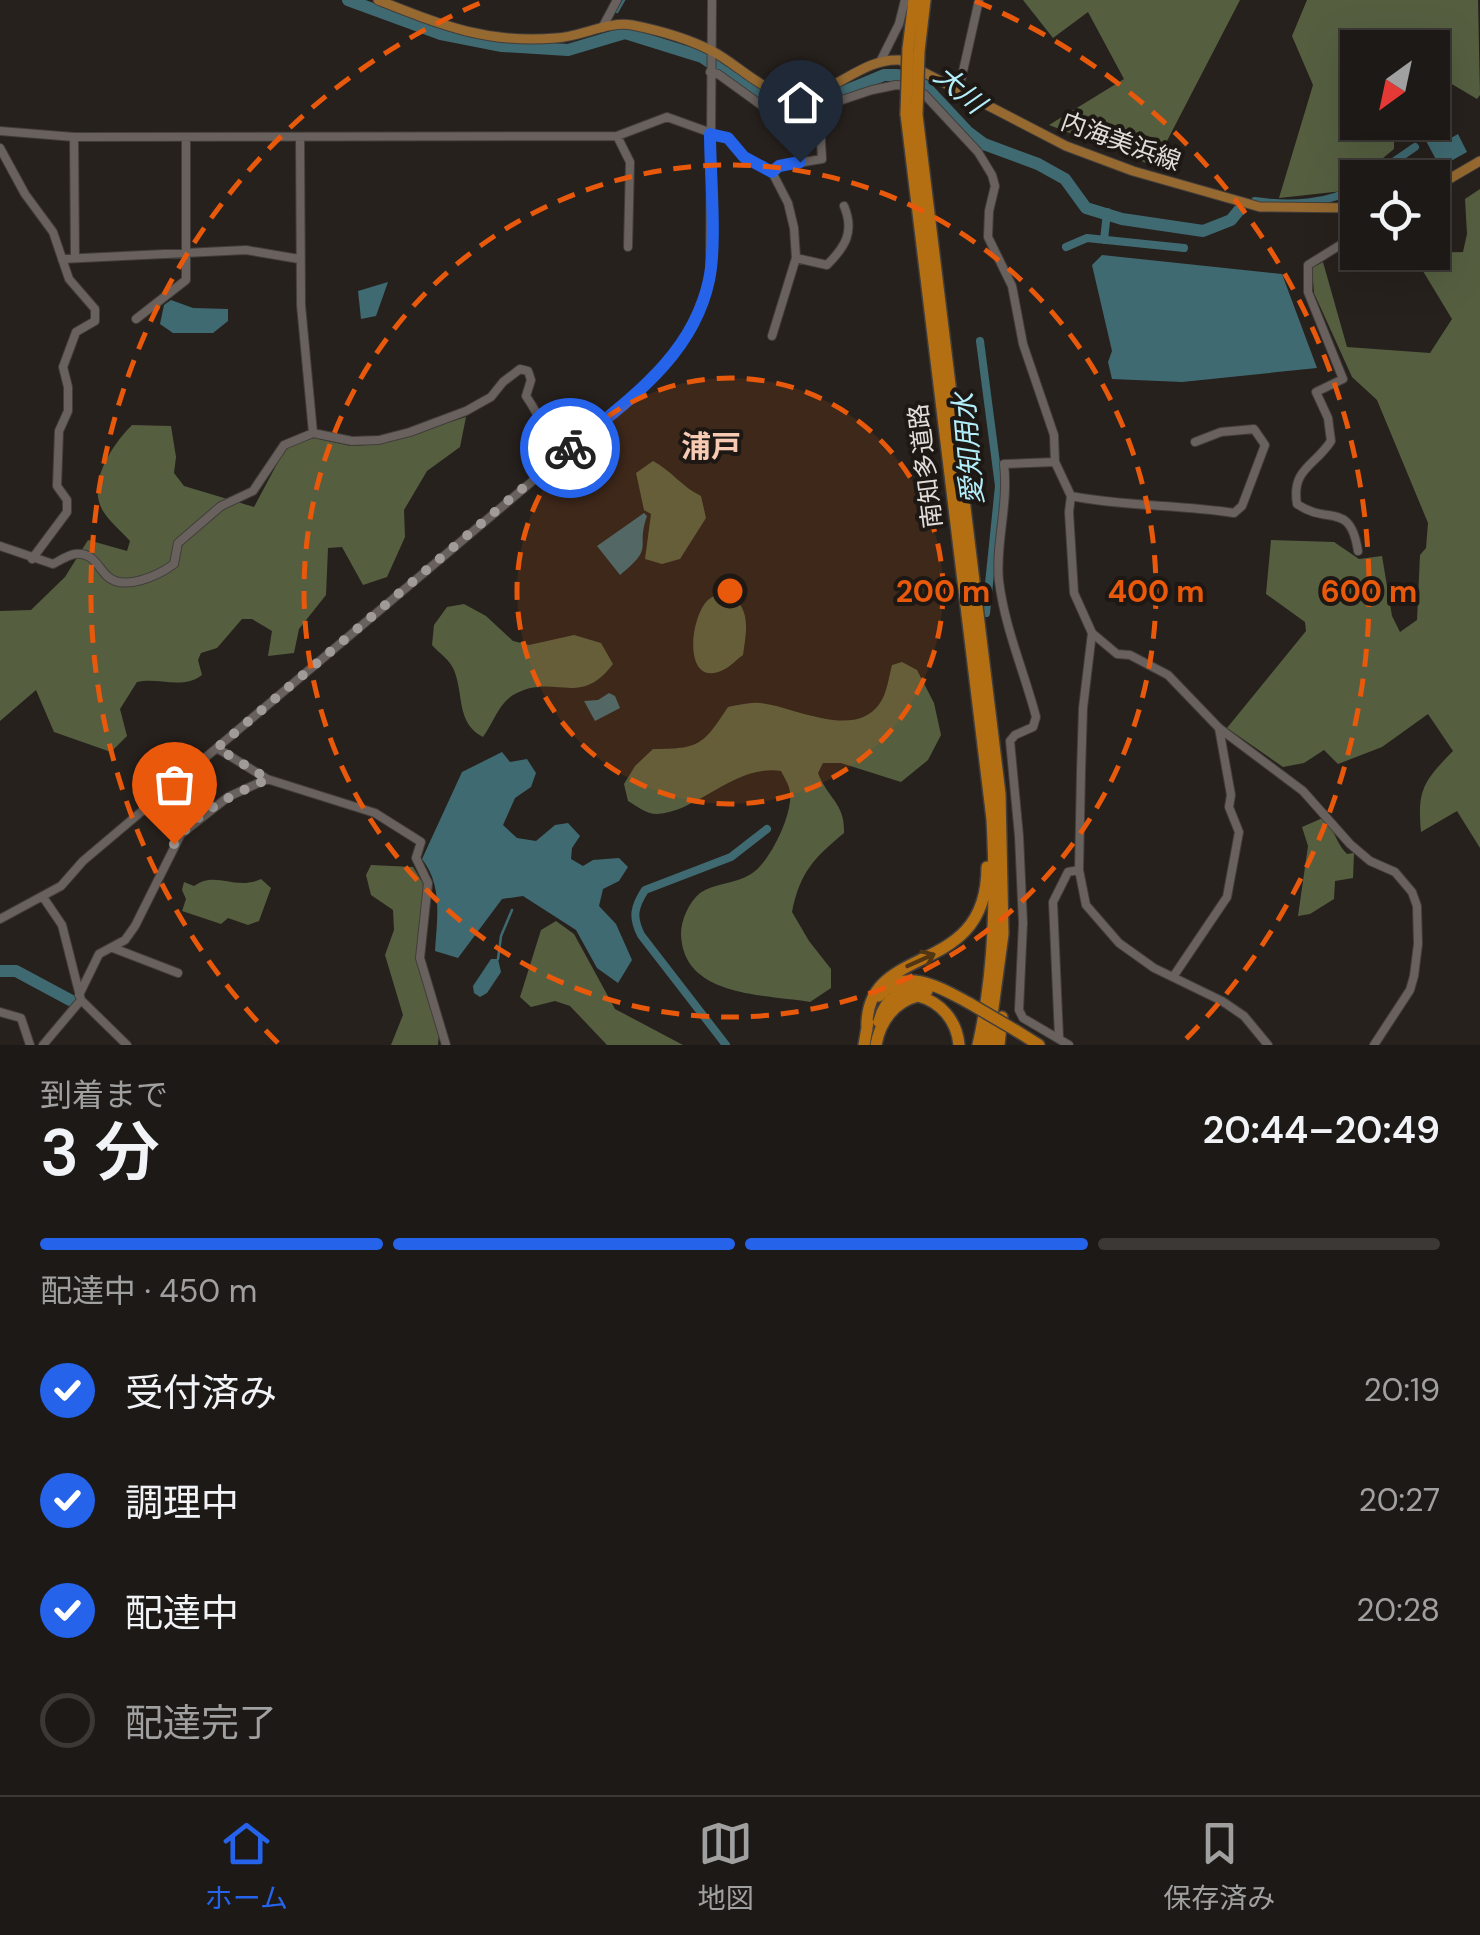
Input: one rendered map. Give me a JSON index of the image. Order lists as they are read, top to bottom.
{
  "streets": {
    "highway": ["南知多道路"],
    "main road": ["内海美浜線"]
  },
  "districts": ["浦戸"],
  "water": ["大川", "愛知用水"],
  "north": "bottom left",
  "page": {
    "heading": ["3 分", "到着まで", "20:44–20:49"],
    "bar": "配達中 · 450 m",
    "list": [
      ["受付済み", "20:19"],
      ["調理中", "20:27"],
      ["配達中", "20:28"],
      "配達完了"
    ],
    "tabs": ["ホーム", "地図", "保存済み"]
  },
  "rings": ["200 m", "400 m", "600 m"]
}
